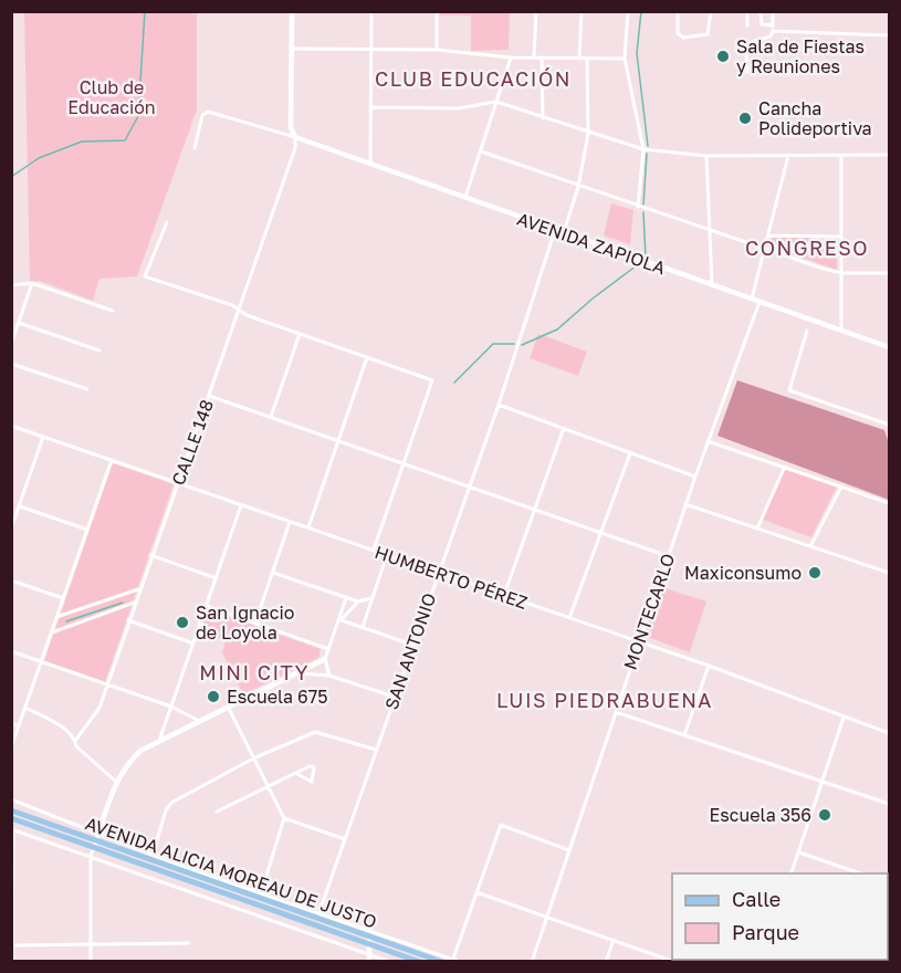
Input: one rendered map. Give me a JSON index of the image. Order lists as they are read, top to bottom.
{
  "streets": {
    "main road": ["AVENIDA ZAPIOLA", "AVENIDA ALICIA MOREAU DE JUSTO"],
    "street": [
      "CALLE 148",
      "HUMBERTO PÉREZ",
      "MONTECARLO",
      "SAN ANTONIO"
    ]
  },
  "crossings": [
    ["AVENIDA ZAPIOLA", "CALLE 148"],
    ["AVENIDA ZAPIOLA", "MONTECARLO"],
    ["AVENIDA ZAPIOLA", "SAN ANTONIO"],
    ["CALLE 148", "HUMBERTO PÉREZ"],
    ["HUMBERTO PÉREZ", "MONTECARLO"],
    ["HUMBERTO PÉREZ", "SAN ANTONIO"],
    ["SAN ANTONIO", "AVENIDA ALICIA MOREAU DE JUSTO"]
  ],
  "districts": [
    "CLUB EDUCACIÓN",
    "CONGRESO",
    "MINI CITY",
    "LUIS PIEDRABUENA"
  ],
  "parks": ["Club de Educación"],
  "places": [
    "Sala de Fiestas y Reuniones",
    "Cancha Polideportiva",
    "Maxiconsumo",
    "San Ignacio de Loyola",
    "Escuela 675",
    "Escuela 356"
  ],
  "legend": ["Calle", "Parque"]
}
